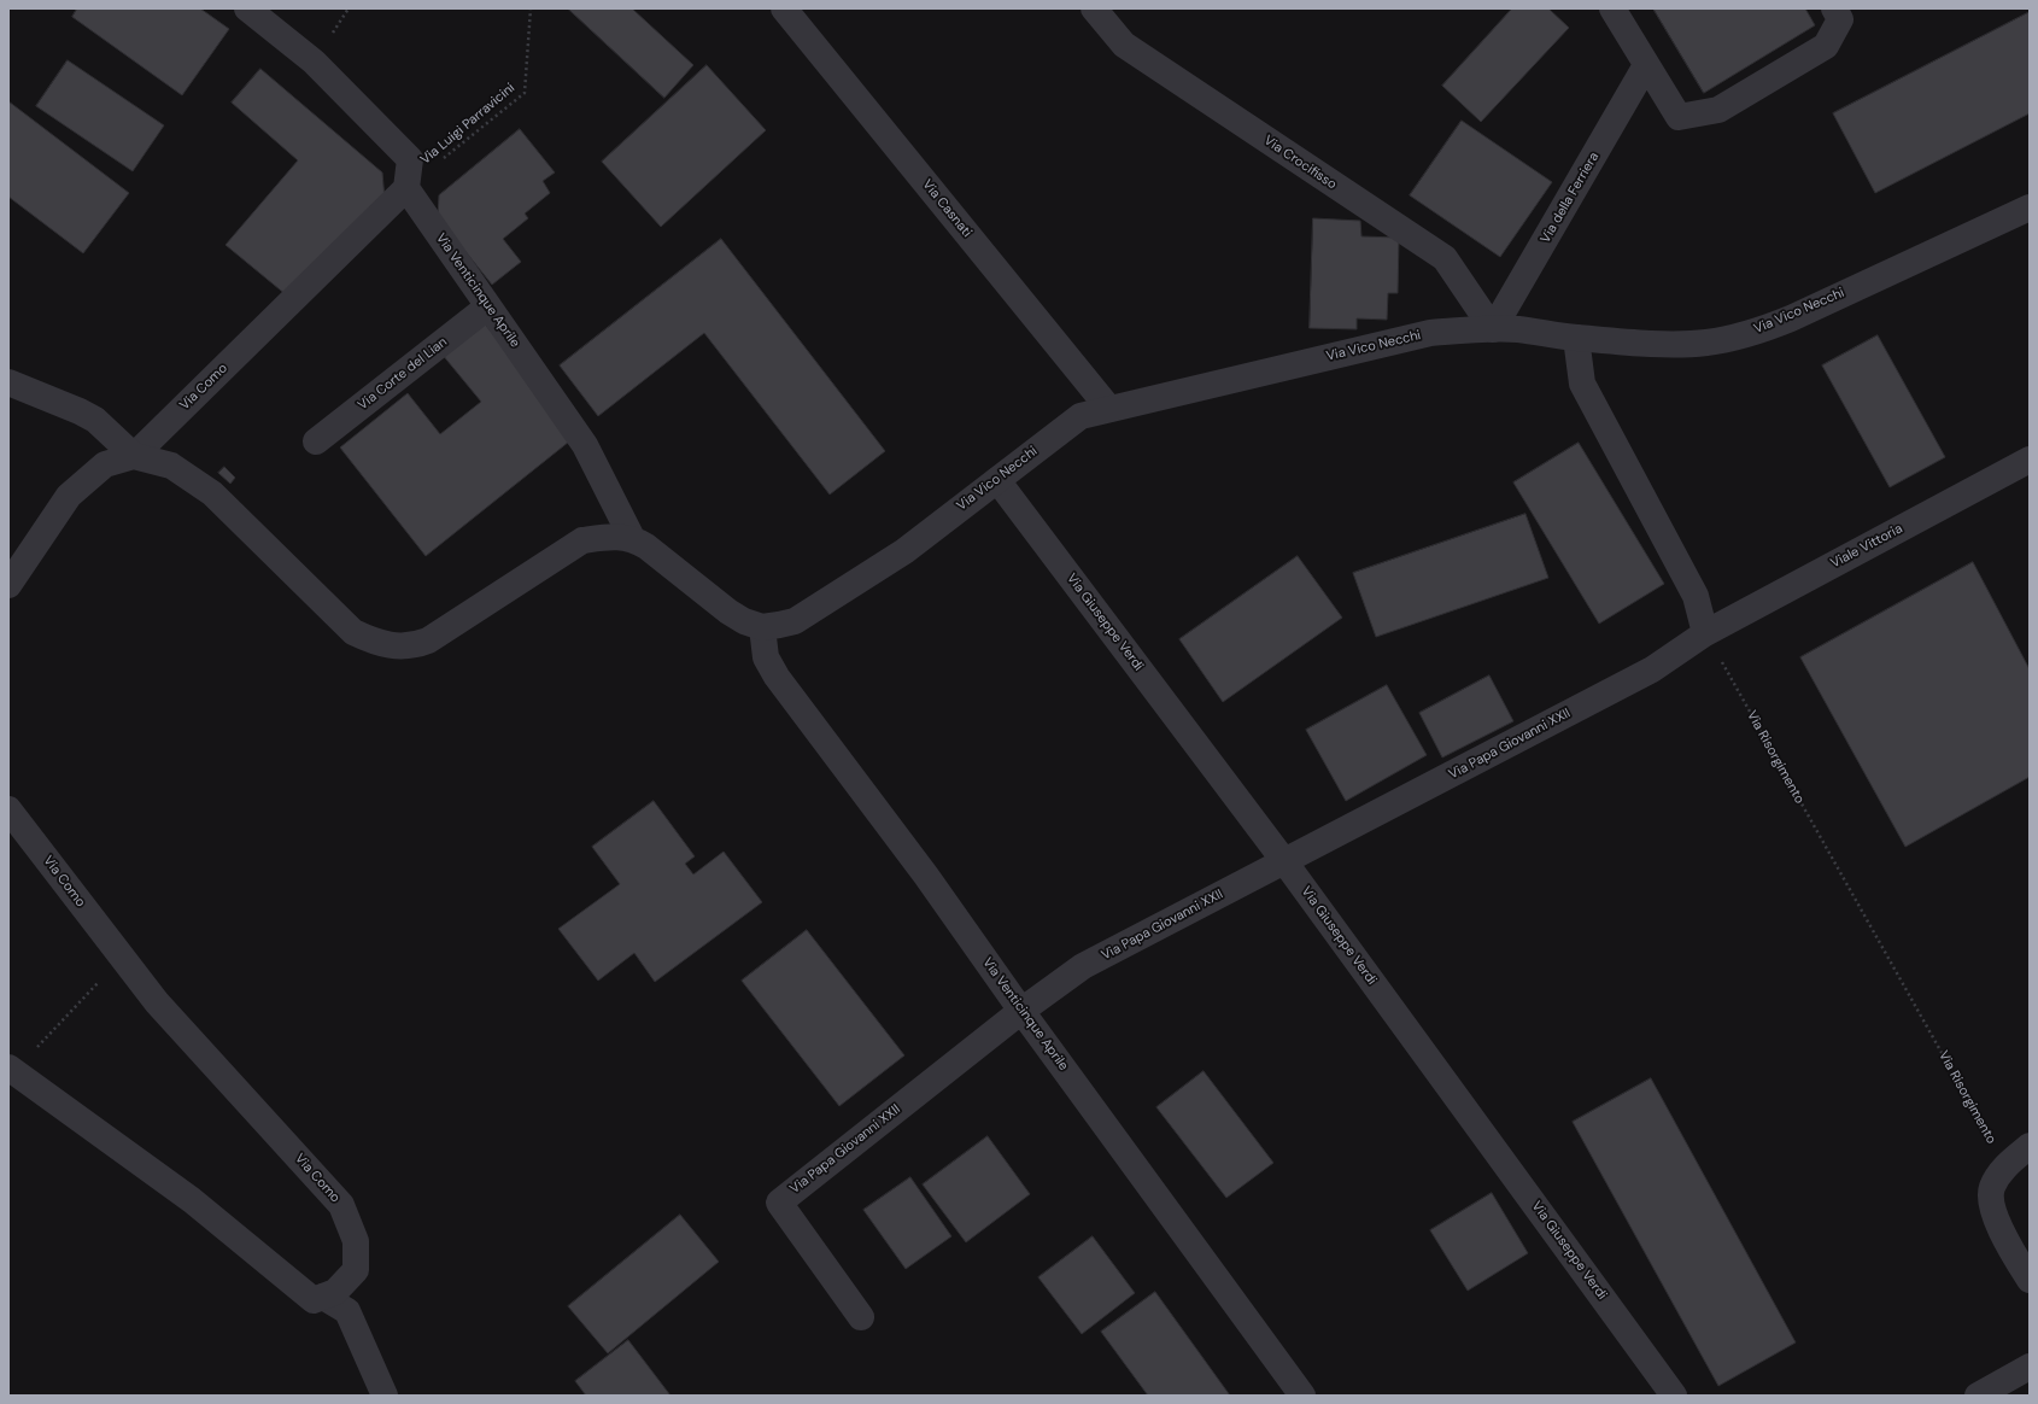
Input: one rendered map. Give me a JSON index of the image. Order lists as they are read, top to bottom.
{
  "streets": {
    "street": [
      "Via Crocifisso",
      "Via della Ferriera",
      "Via Casnati",
      "Via Venticinque Aprile",
      "Via Vico Necchi",
      "Via Corte del Lian",
      "Via Como",
      "Viale Vittoria",
      "Via Giuseppe Verdi",
      "Via Papa Giovanni XXII"
    ],
    "path": ["Via Luigi Parravicini", "Via Risorgimento"]
  },
  "crossings": [
    ["Via Luigi Parravicini", "Via Venticinque Aprile"],
    ["Via Luigi Parravicini", "Via Como"],
    ["Via Crocifisso", "Via della Ferriera"],
    ["Via Crocifisso", "Via Vico Necchi"],
    ["Via della Ferriera", "Via Vico Necchi"],
    ["Via Casnati", "Via Vico Necchi"],
    ["Via Venticinque Aprile", "Via Vico Necchi"],
    ["Via Venticinque Aprile", "Via Corte del Lian"],
    ["Via Venticinque Aprile", "Via Como"],
    ["Via Venticinque Aprile", "Via Papa Giovanni XXII"],
    ["Via Vico Necchi", "Via Giuseppe Verdi"],
    ["Viale Vittoria", "Via Papa Giovanni XXII"],
    ["Viale Vittoria", "Via Risorgimento"],
    ["Via Giuseppe Verdi", "Via Papa Giovanni XXII"],
    ["Via Papa Giovanni XXII", "Via Risorgimento"]
  ]
}
